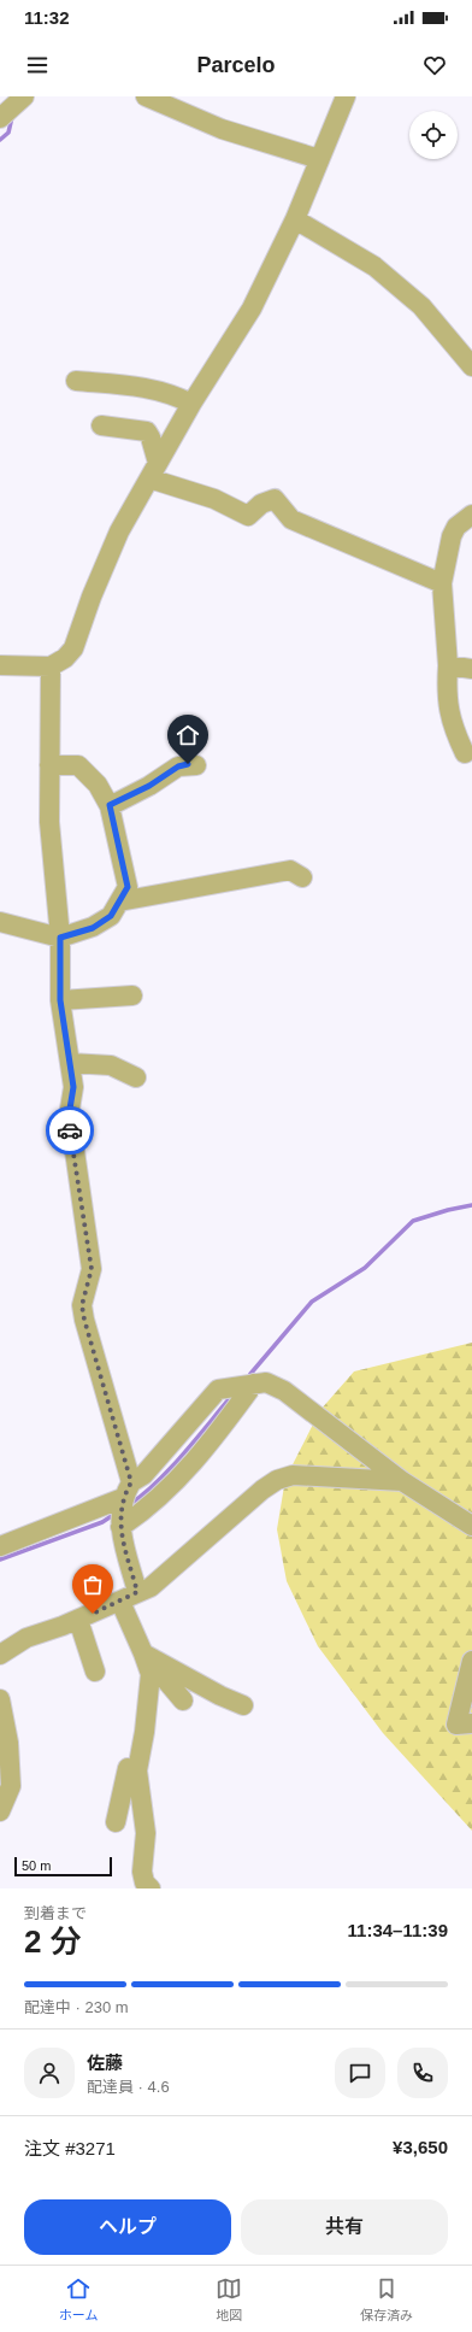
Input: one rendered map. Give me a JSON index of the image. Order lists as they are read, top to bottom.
{
  "scale_bar": "50 m",
  "page": {
    "status": "11:32",
    "header": "Parcelo",
    "scale": "50 m",
    "heading": ["2 分", "到着まで", "11:34–11:39"],
    "panel": [
      "佐藤",
      "配達員 · 4.6",
      "注文 #3271",
      "¥3,650"
    ],
    "bar": "配達中 · 230 m",
    "buttons": ["ヘルプ", "共有"],
    "tabs": ["ホーム", "地図", "保存済み"]
  }
}
